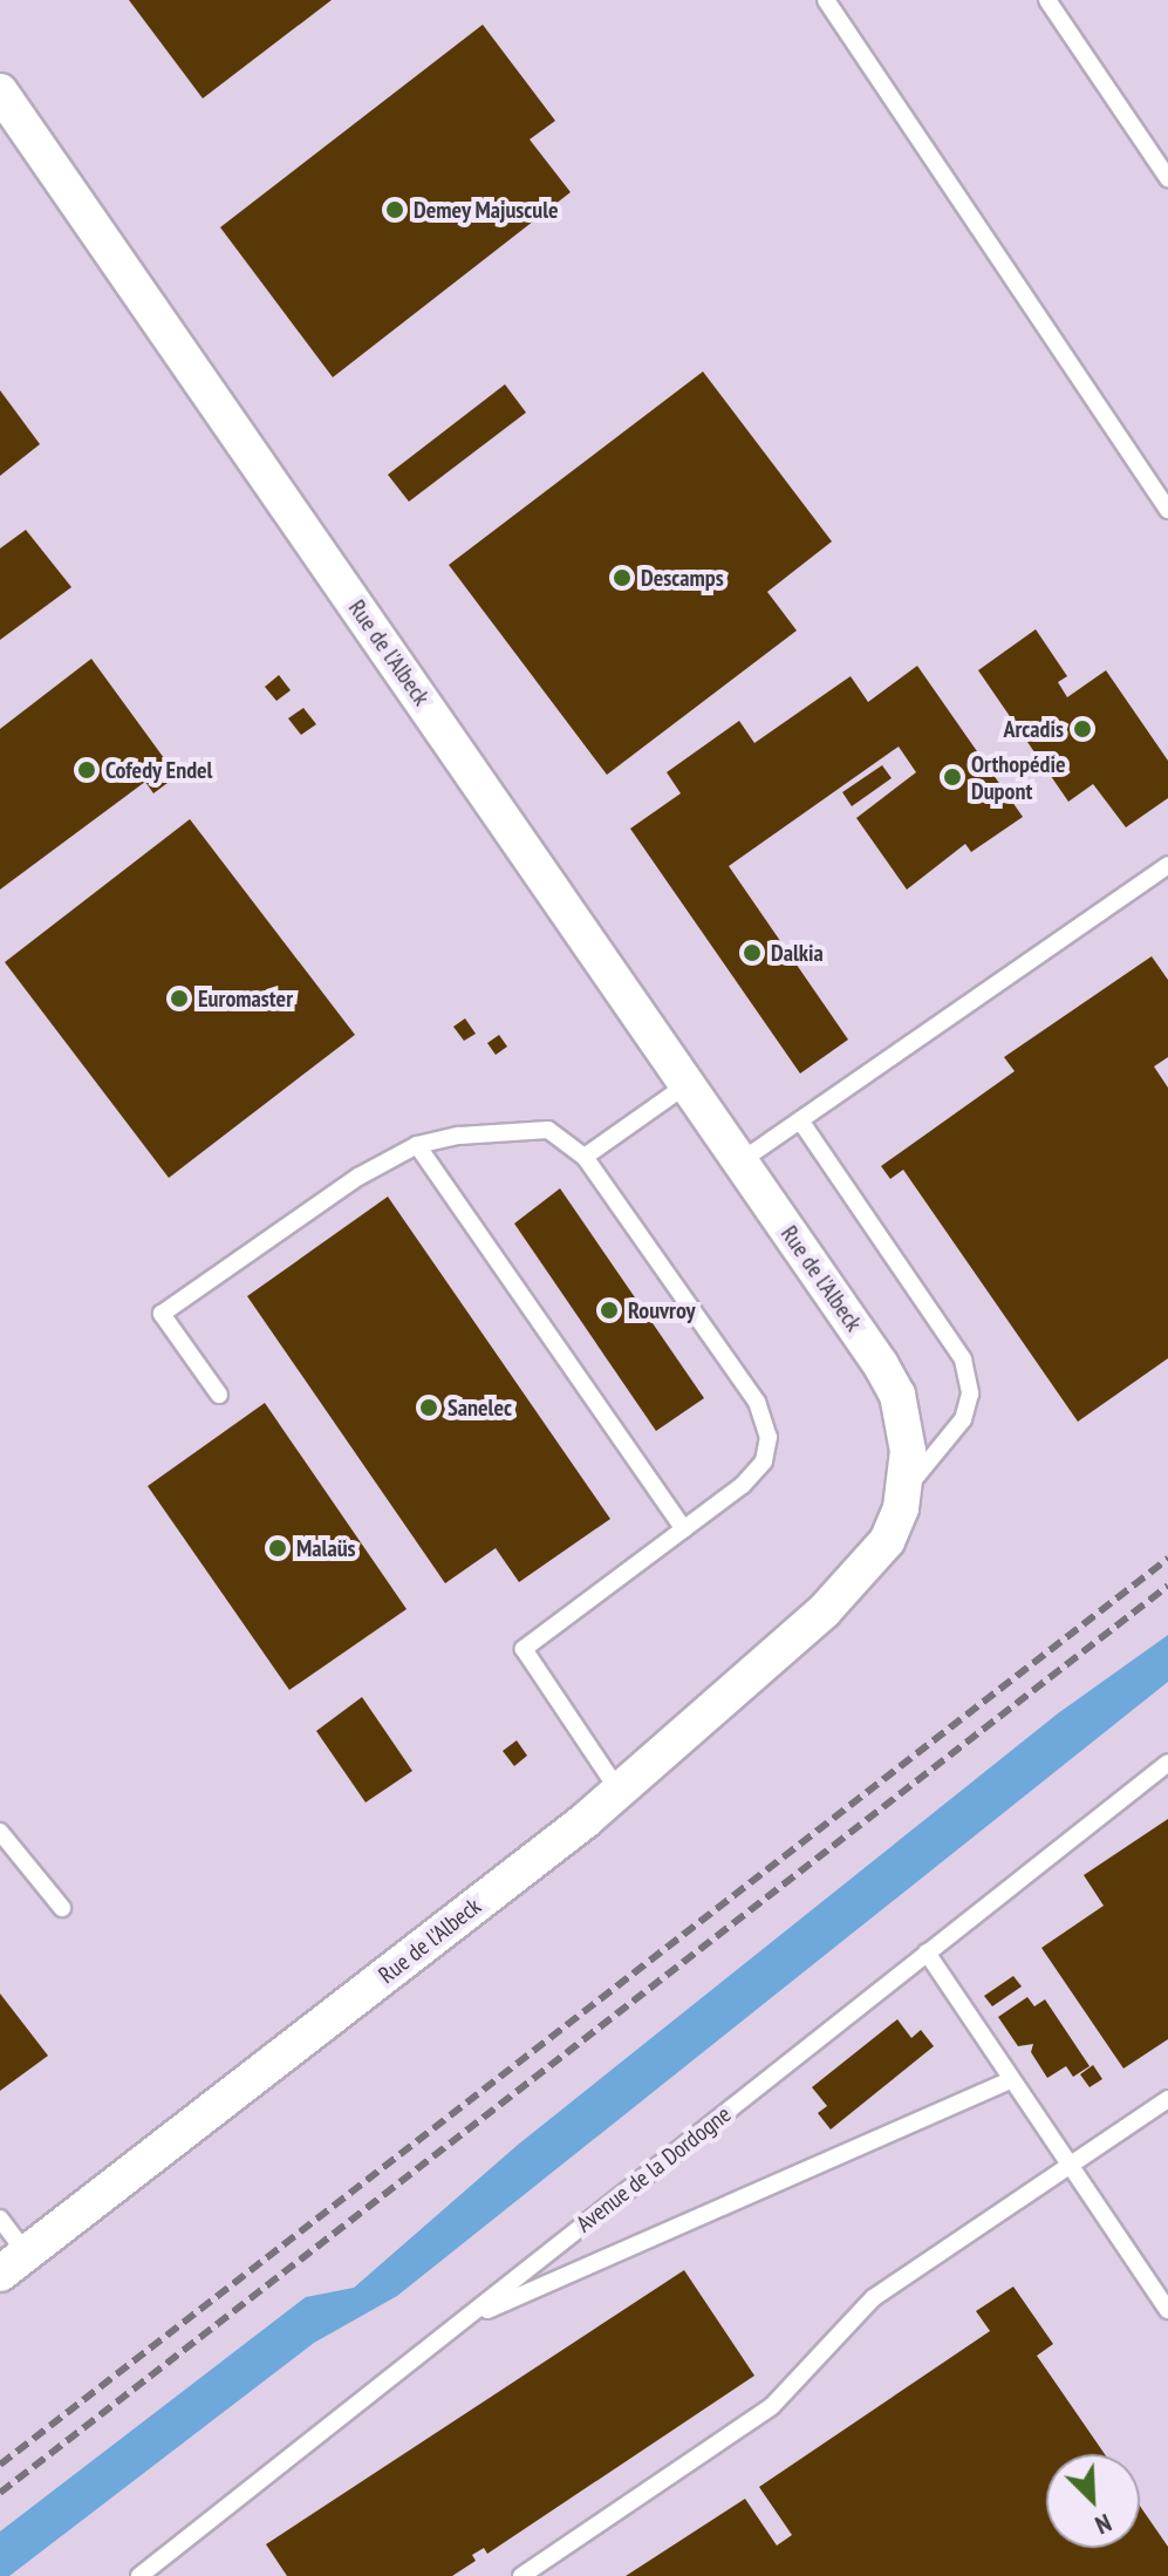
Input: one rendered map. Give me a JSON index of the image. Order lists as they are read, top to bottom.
{
  "streets": {
    "street": ["Rue de l'Albeck"],
    "lane": ["Avenue de la Dordogne"]
  },
  "places": [
    "Demey Majuscule",
    "Descamps",
    "Arcadis",
    "Cofedy Endel",
    "Orthopédie Dupont",
    "Dalkia",
    "Euromaster",
    "Rouvroy",
    "Sanelec",
    "Malaüs"
  ],
  "north": "bottom right"
}
